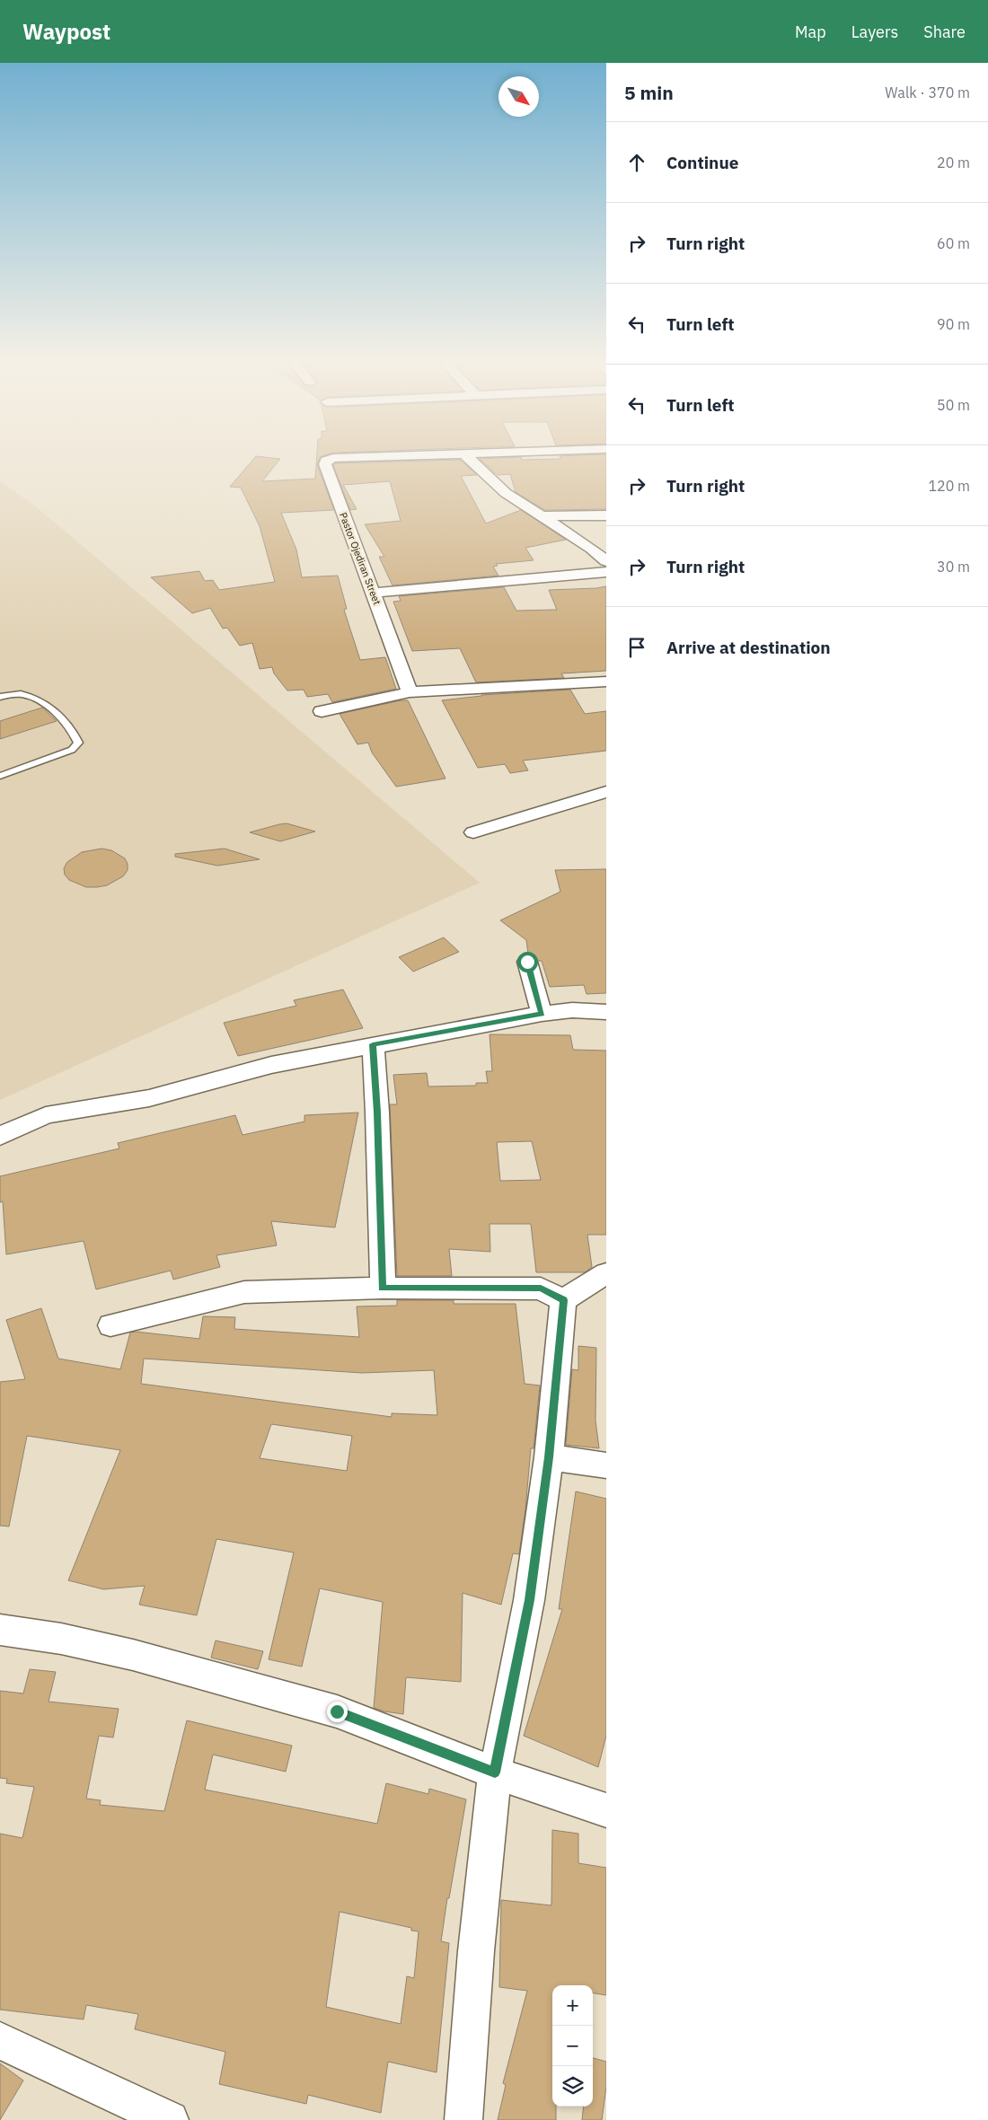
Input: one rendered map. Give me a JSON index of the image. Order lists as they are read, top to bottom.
{
  "streets": {
    "street": ["Pastor Ojediran Street"]
  },
  "north": "bottom right",
  "page": {
    "header": "Waypost",
    "nav": ["Map", "Layers", "Share"],
    "heading": ["5 min", "Walk · 370 m"],
    "list": [
      ["Continue", "20 m"],
      ["Turn right", "60 m"],
      ["Turn left", "90 m"],
      ["Turn left", "50 m"],
      ["Turn right", "120 m"],
      ["Turn right", "30 m"],
      "Arrive at destination"
    ],
    "map_buttons": ["+", "−"]
  }
}
